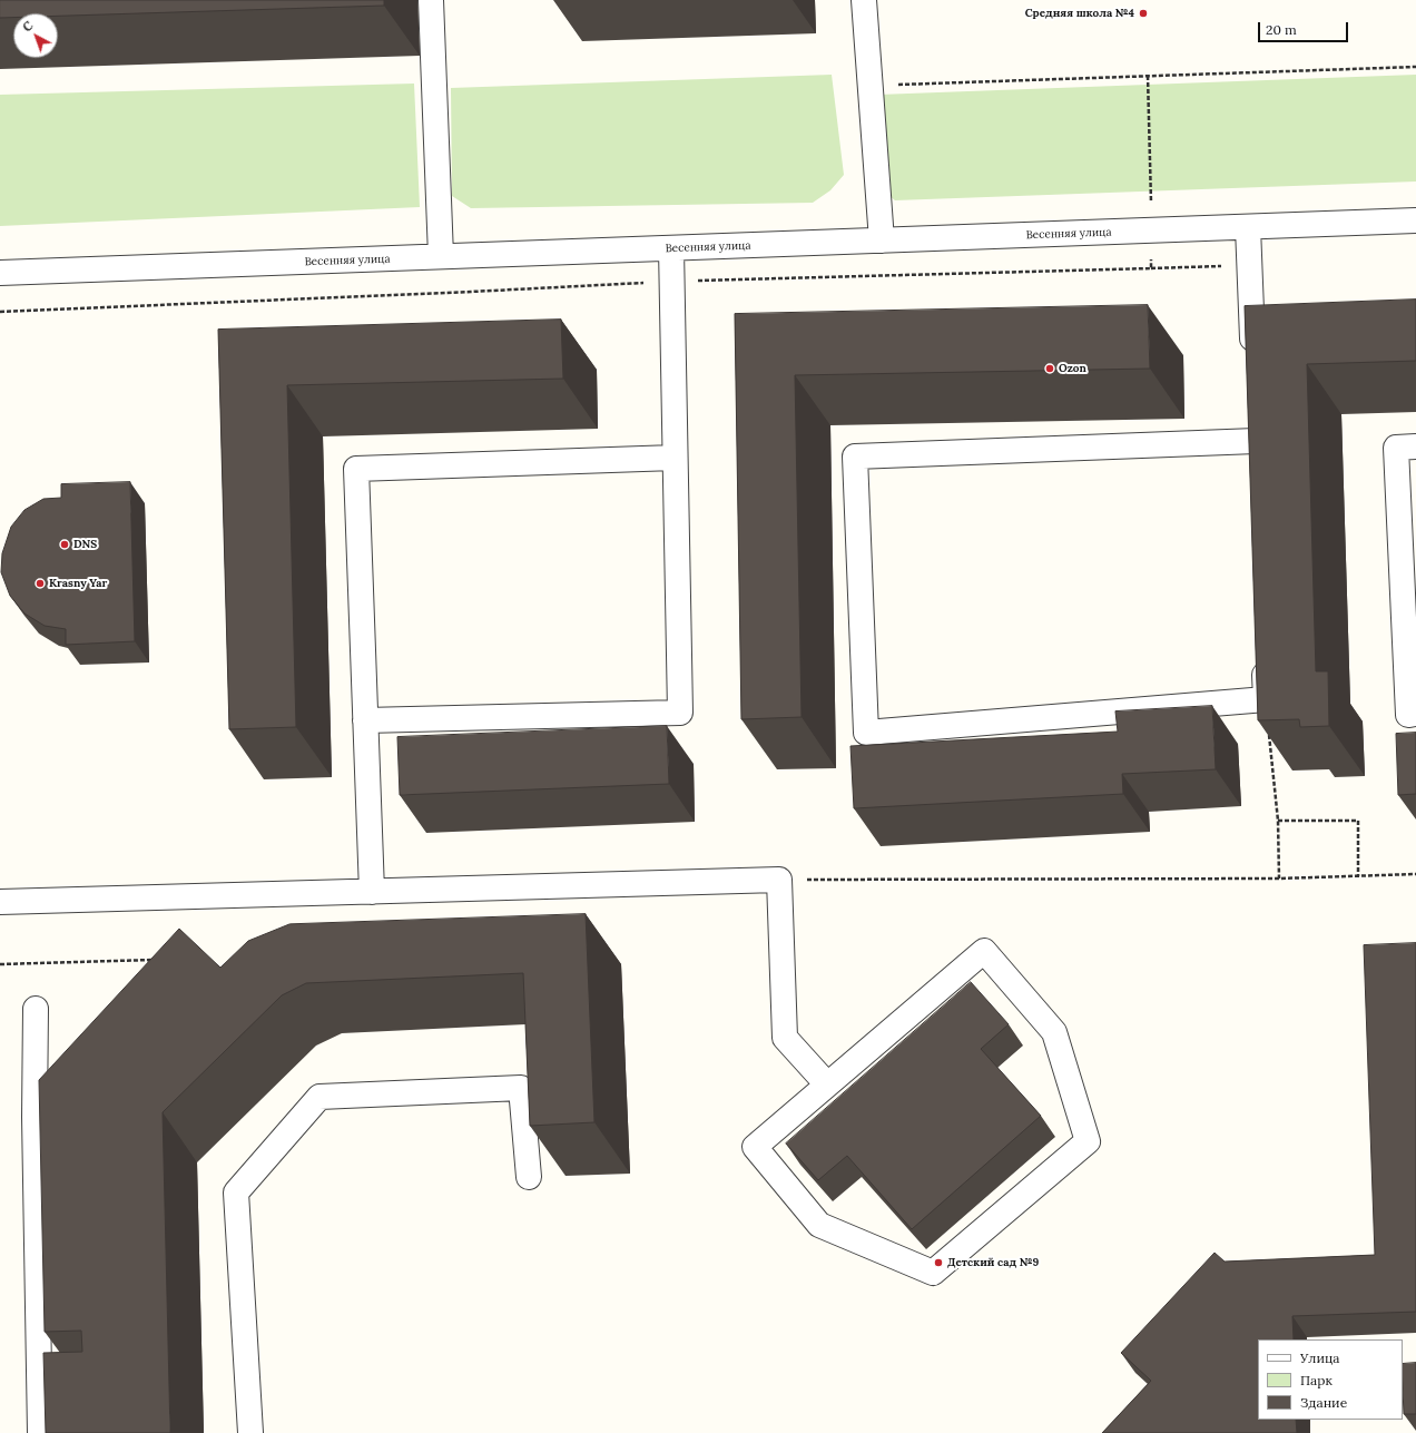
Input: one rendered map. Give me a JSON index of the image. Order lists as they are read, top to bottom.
{
  "streets": {
    "street": ["Весенняя улица"]
  },
  "places": [
    "Средняя школа №4",
    "Ozon",
    "DNS",
    "Krasny Yar",
    "Детский сад №9"
  ],
  "legend": ["Улица", "Парк", "Здание"],
  "scale_bar": "20 m",
  "north": "top left"
}
